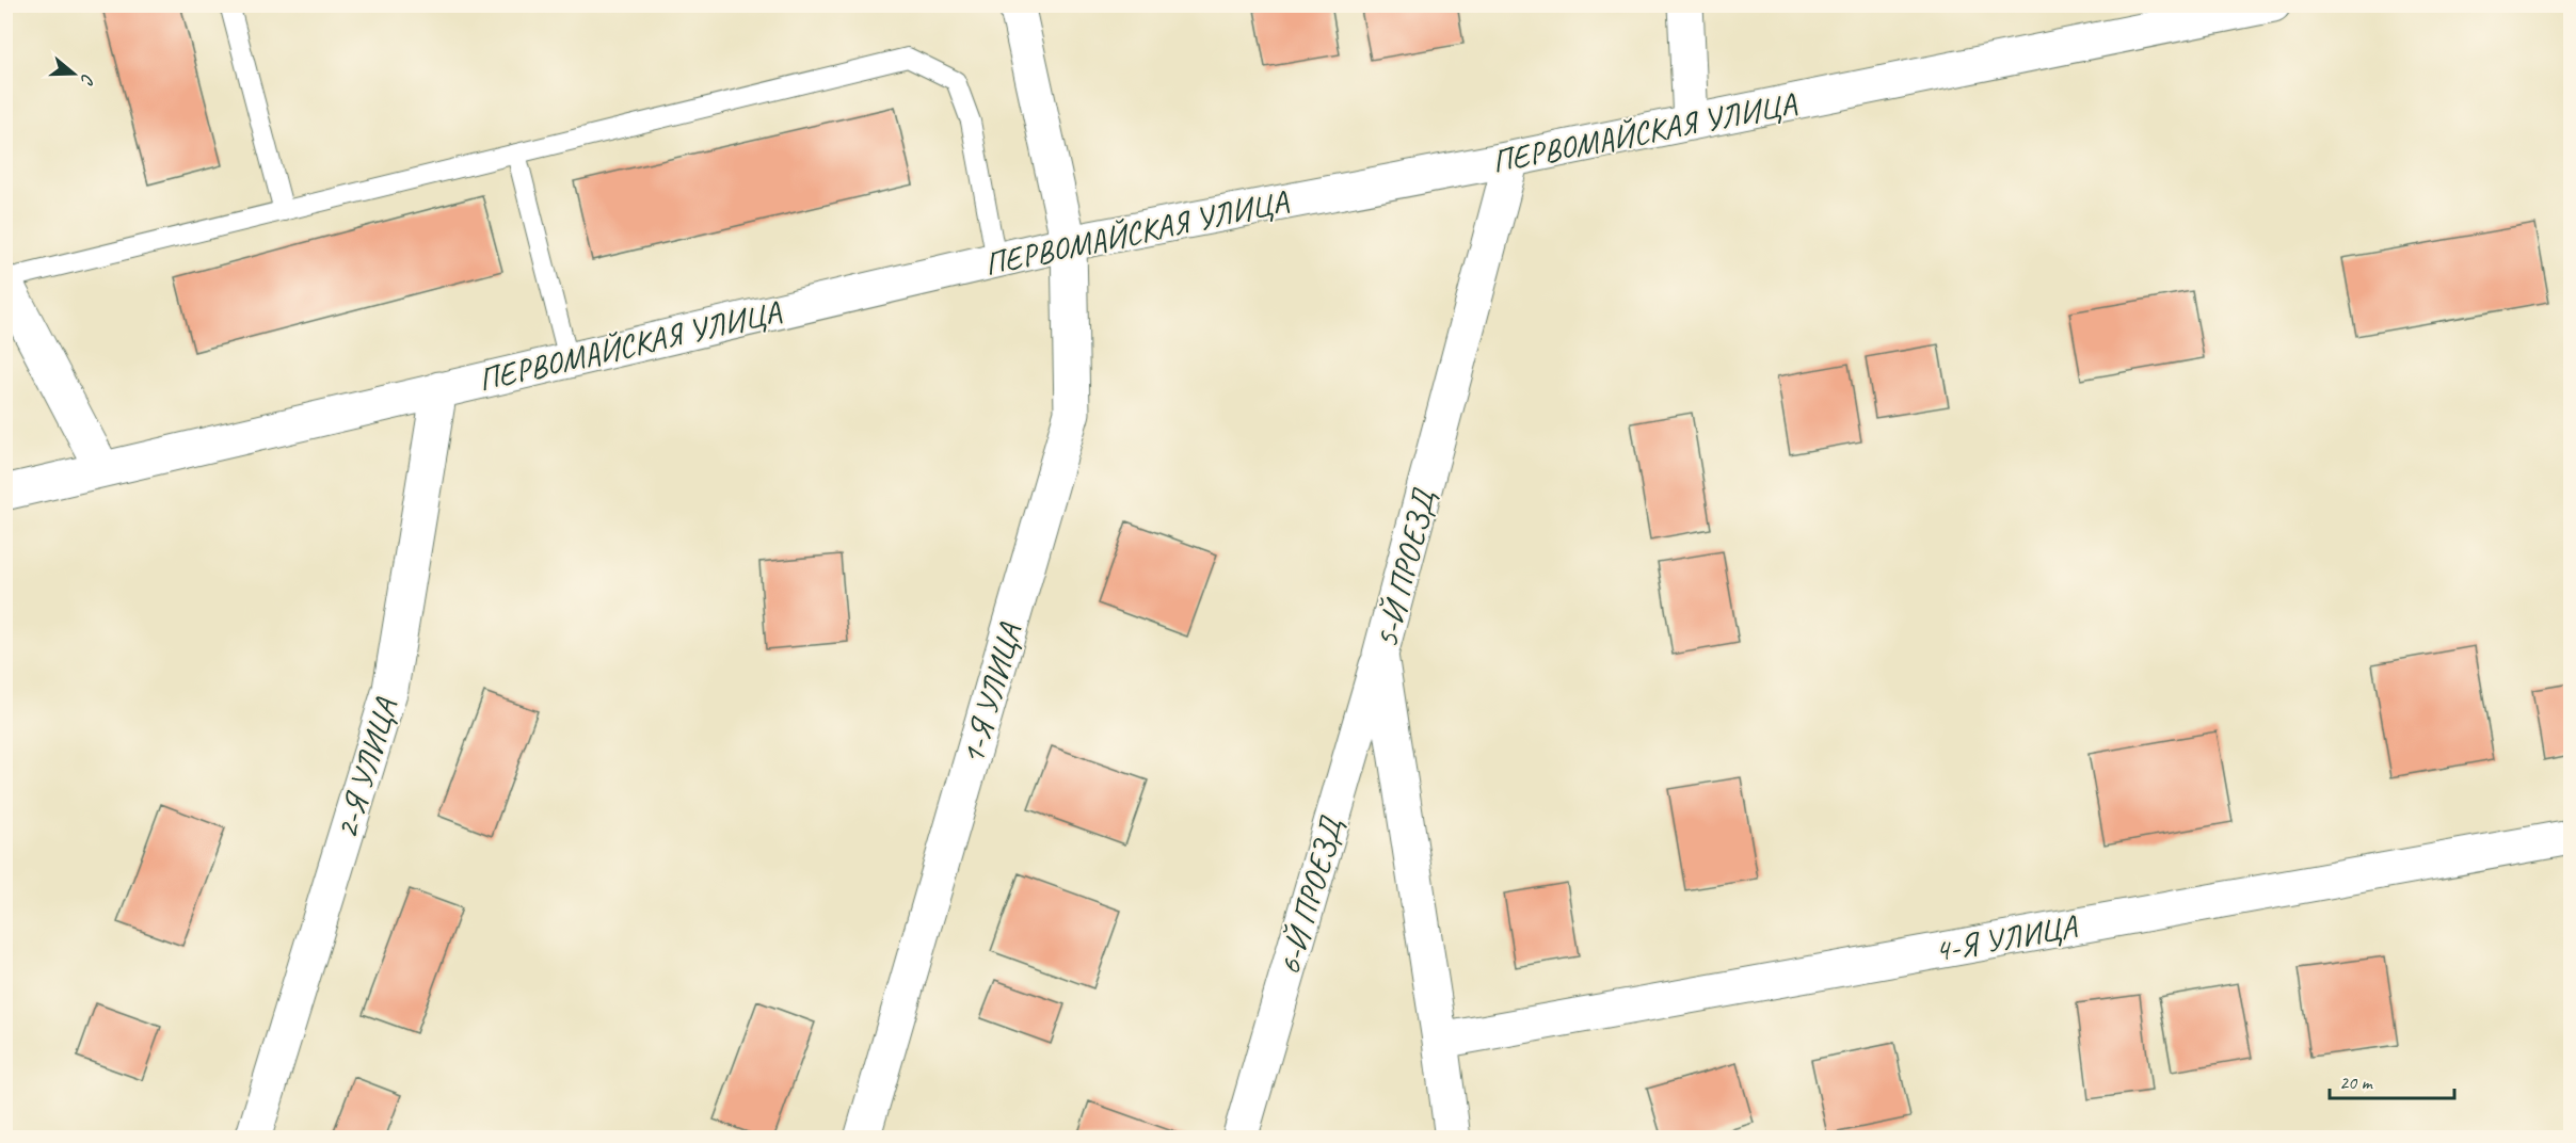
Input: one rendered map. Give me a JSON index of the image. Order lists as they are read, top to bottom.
{
  "streets": {
    "street": [
      "ПЕРВОМАЙСКАЯ УЛИЦА",
      "5-Й ПРОЕЗД",
      "1-Я УЛИЦА",
      "2-Я УЛИЦА",
      "6-Й ПРОЕЗД",
      "4-Я УЛИЦА"
    ]
  },
  "crossings": [
    ["ПЕРВОМАЙСКАЯ УЛИЦА", "5-Й ПРОЕЗД"],
    ["ПЕРВОМАЙСКАЯ УЛИЦА", "1-Я УЛИЦА"],
    ["ПЕРВОМАЙСКАЯ УЛИЦА", "2-Я УЛИЦА"],
    ["5-Й ПРОЕЗД", "6-Й ПРОЕЗД"],
    ["5-Й ПРОЕЗД", "4-Я УЛИЦА"]
  ],
  "scale_bar": "20 m",
  "north": "right"
}
